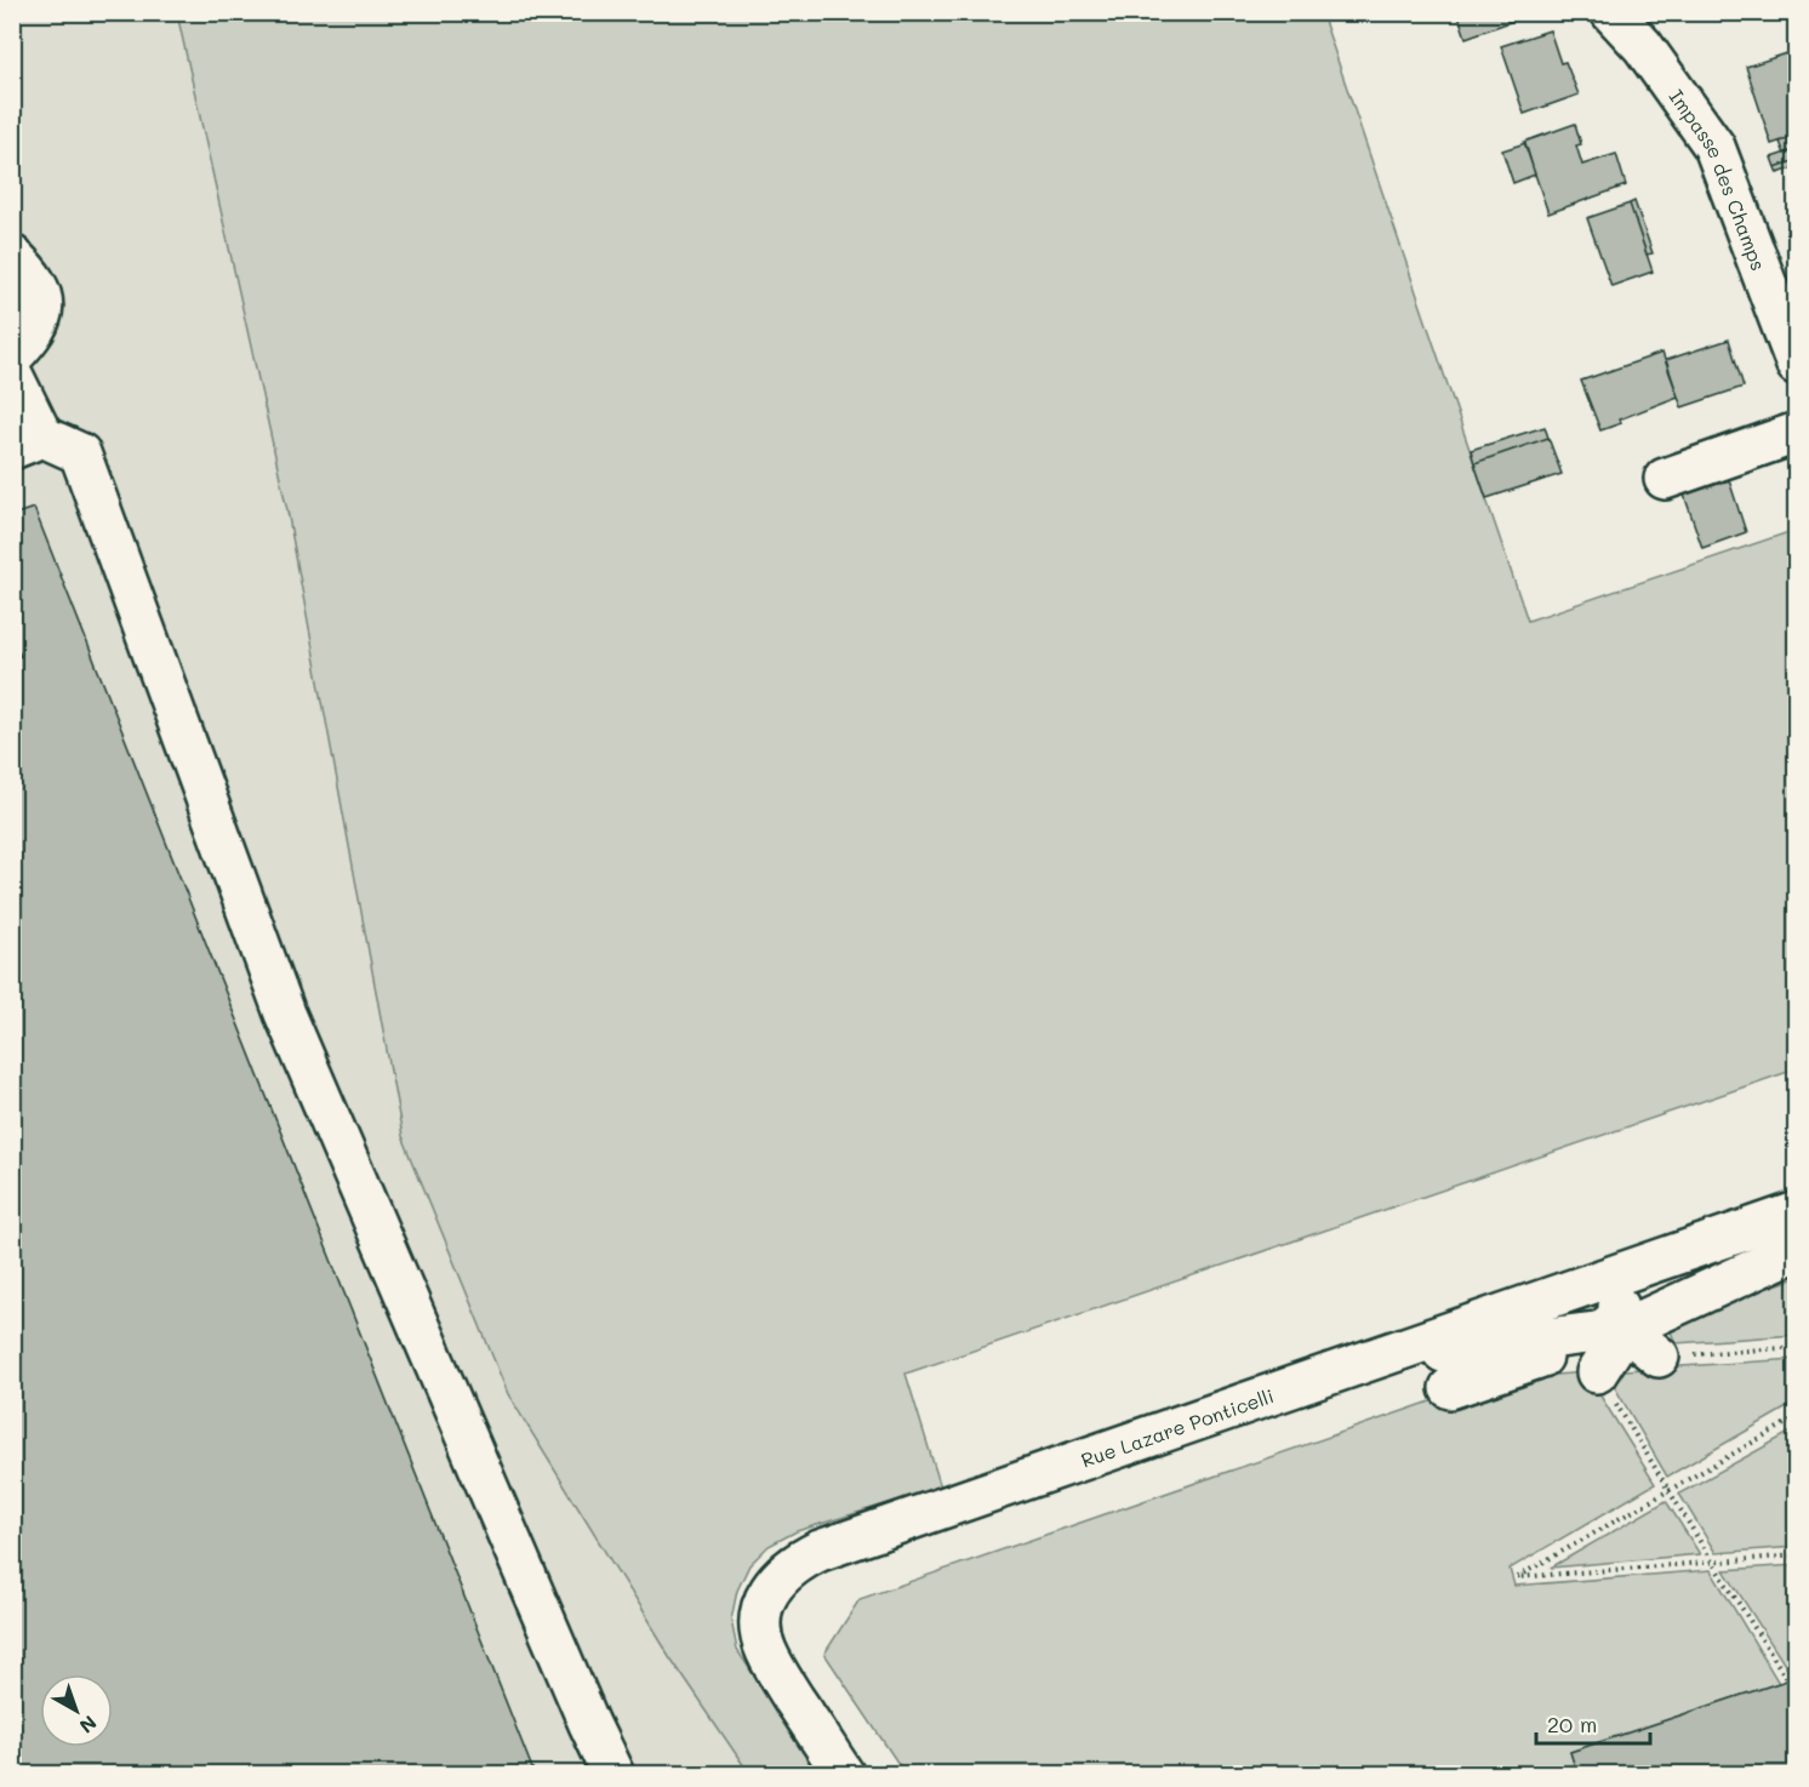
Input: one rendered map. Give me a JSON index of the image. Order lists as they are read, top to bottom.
{
  "streets": {
    "street": ["Impasse des Champs", "Rue Lazare Ponticelli"]
  },
  "scale_bar": "20 m",
  "north": "bottom right"
}
